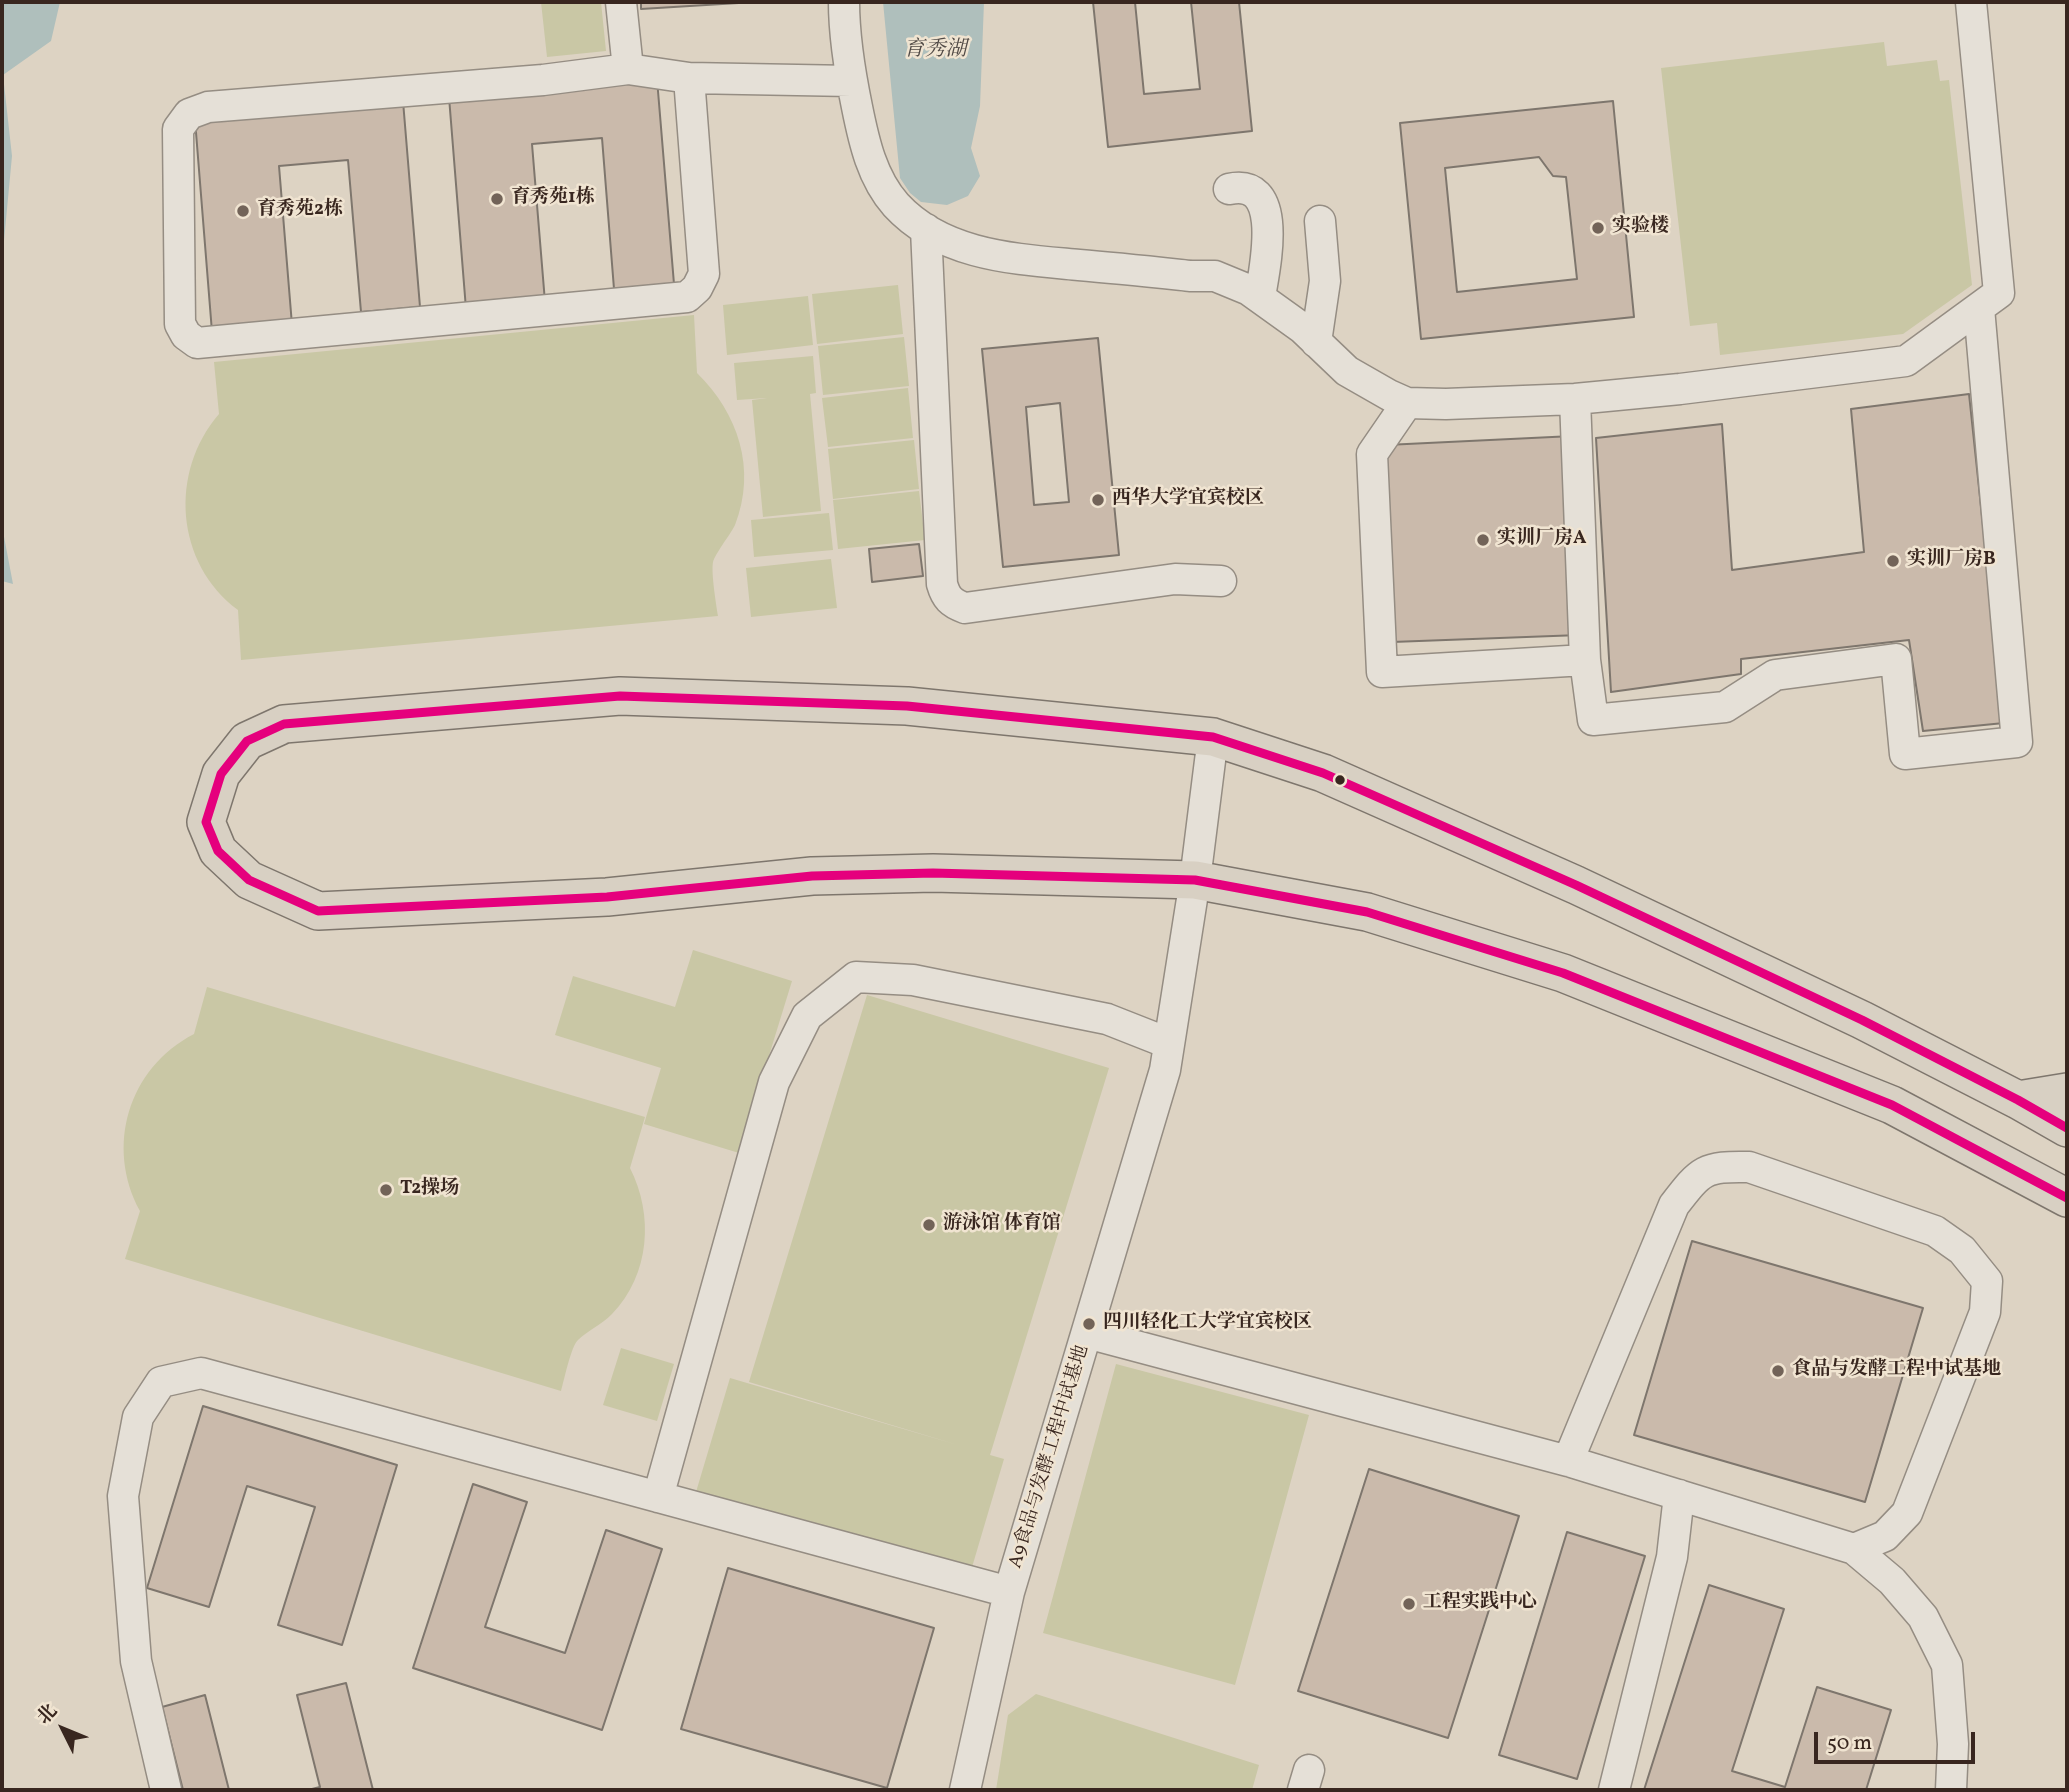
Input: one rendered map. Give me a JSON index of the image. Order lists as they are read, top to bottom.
{
  "streets": {
    "street": ["A9食品与发酵工程中试基地"]
  },
  "water": ["育秀湖"],
  "places": [
    "育秀苑1栋",
    "育秀苑2栋",
    "实验楼",
    "西华大学宜宾校区",
    "实训厂房A",
    "实训厂房B",
    "T2操场",
    "游泳馆 体育馆",
    "四川轻化工大学宜宾校区",
    "食品与发酵工程中试基地",
    "工程实践中心"
  ],
  "scale_bar": "50 m",
  "north": "top left"
}
